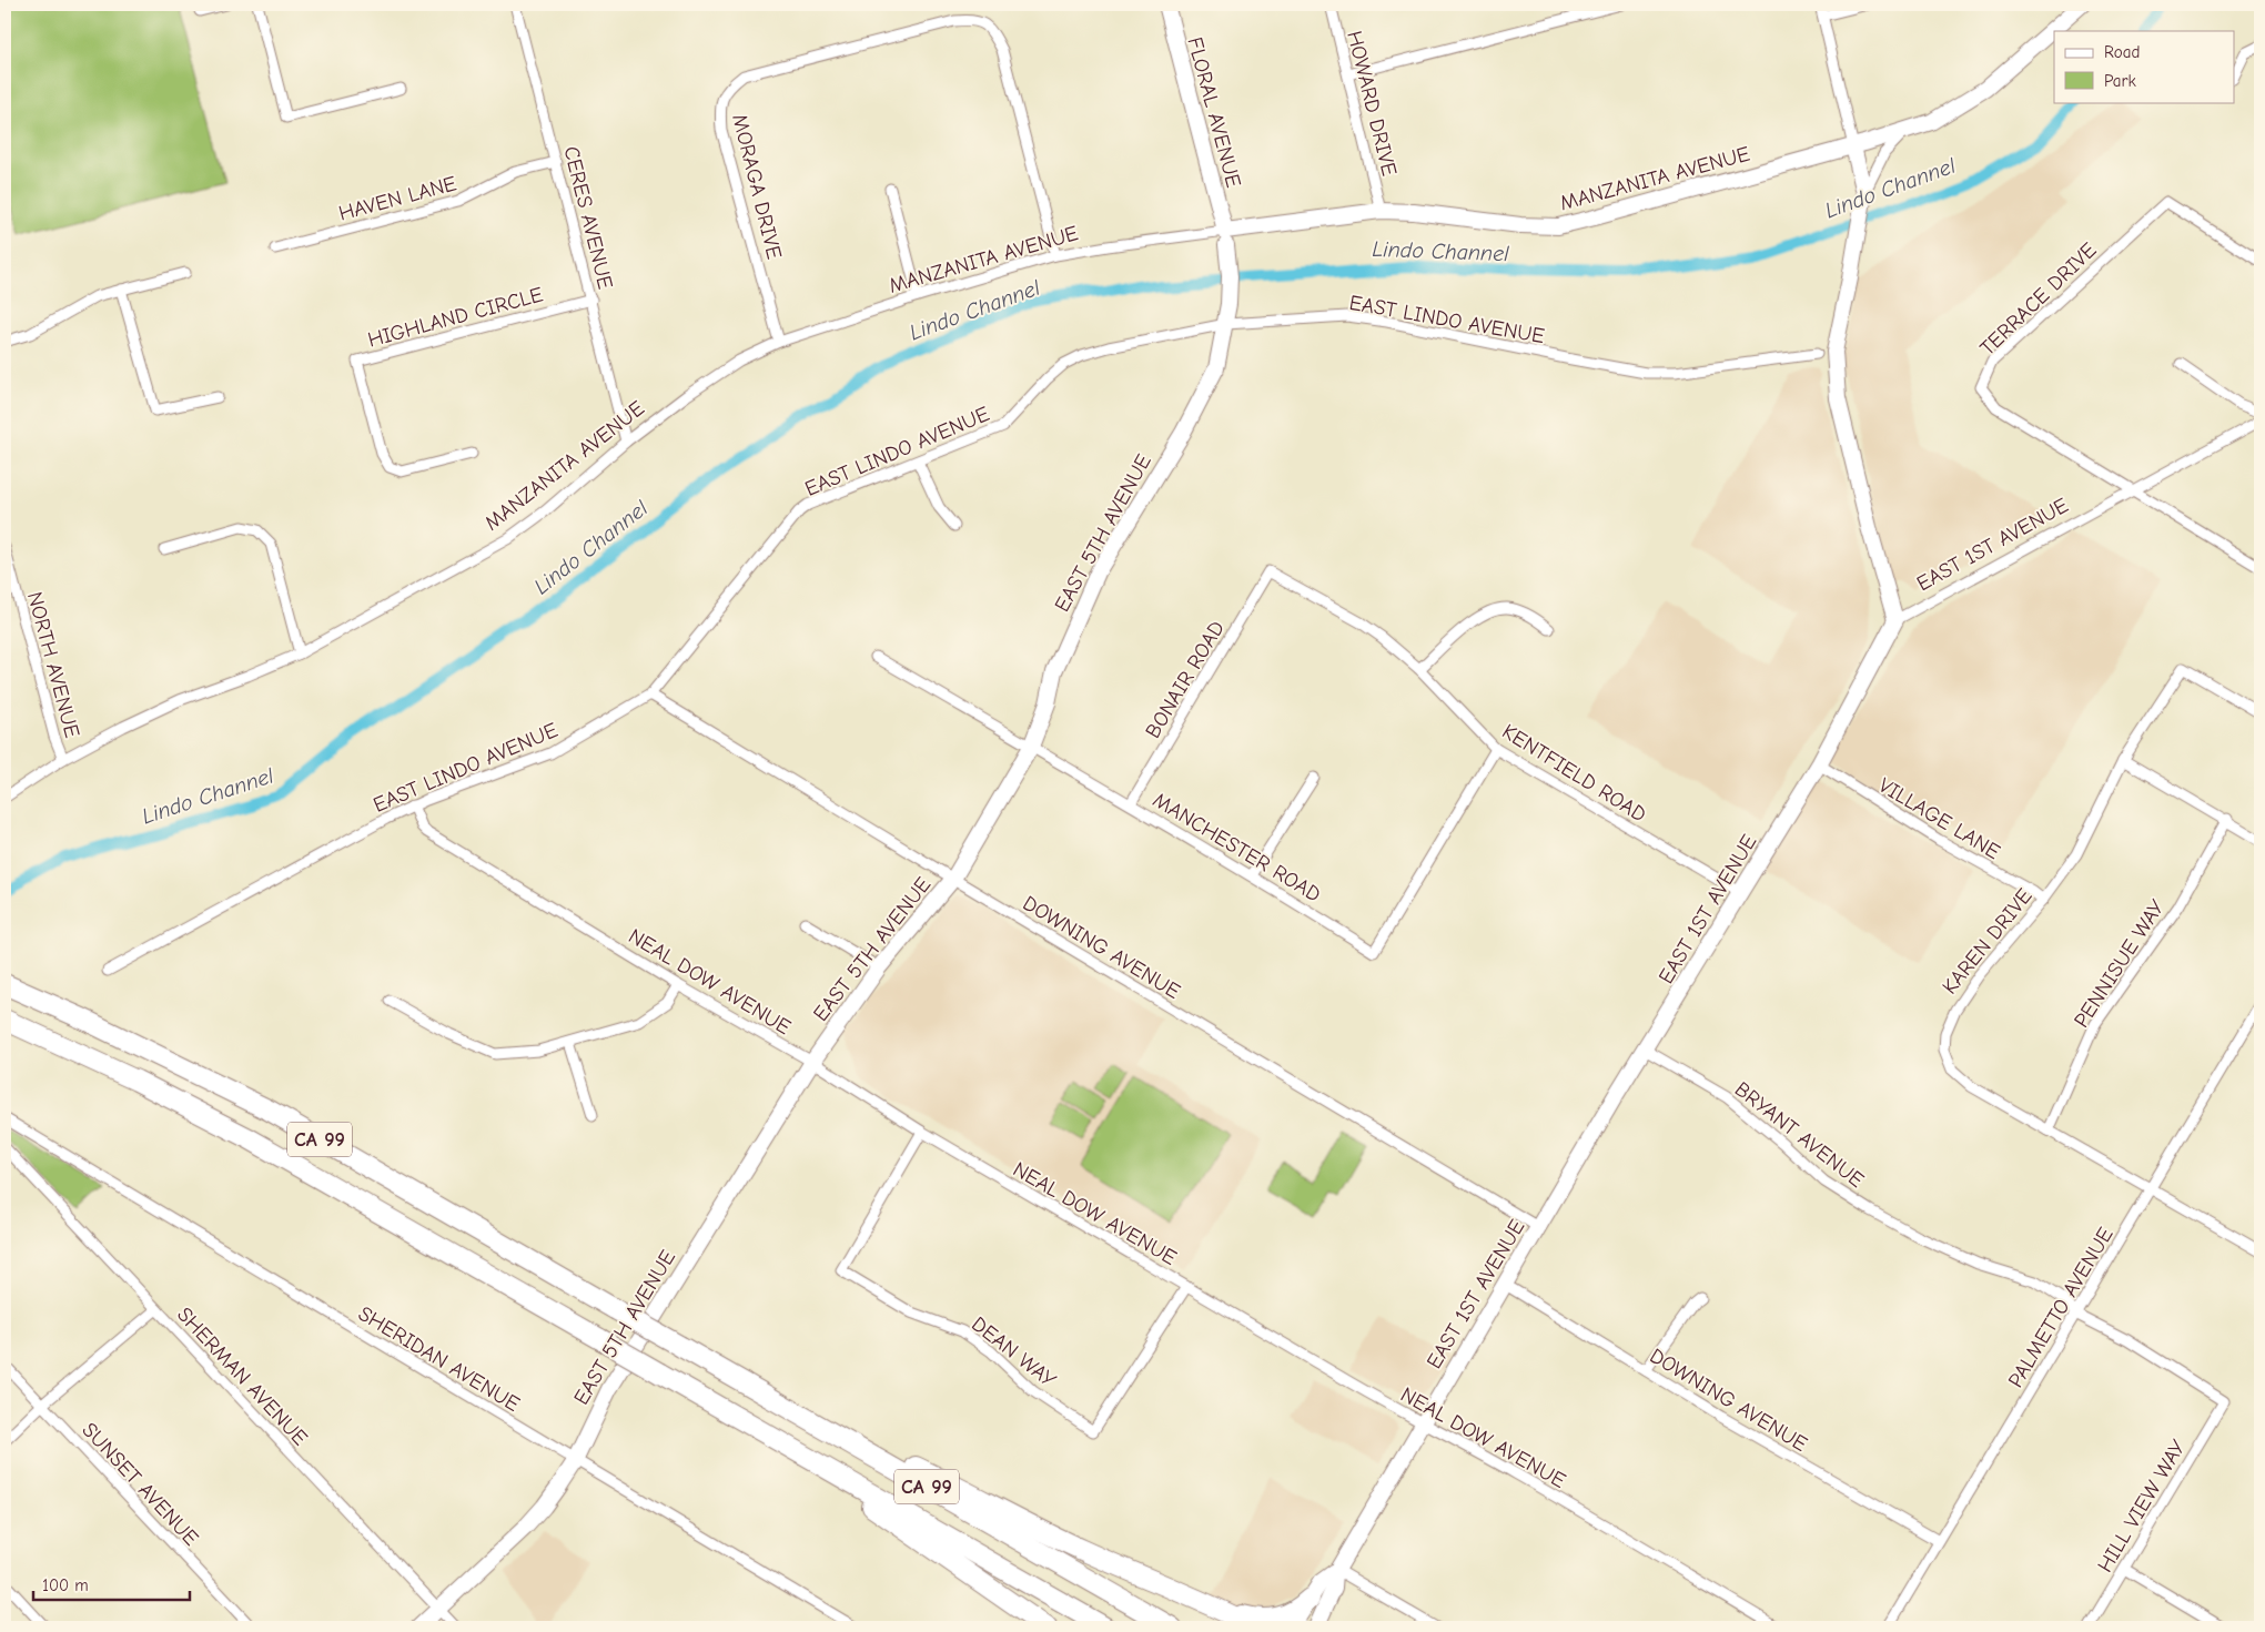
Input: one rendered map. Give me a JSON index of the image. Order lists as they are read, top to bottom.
{
  "streets": {
    "highway": ["CA 99"],
    "street": [
      "HOWARD DRIVE",
      "FLORAL AVENUE",
      "MANZANITA AVENUE",
      "MORAGA DRIVE",
      "HAVEN LANE",
      "CERES AVENUE",
      "TERRACE DRIVE",
      "HIGHLAND CIRCLE",
      "EAST LINDO AVENUE",
      "EAST 5TH AVENUE",
      "EAST 1ST AVENUE",
      "NORTH AVENUE",
      "BONAIR ROAD",
      "KENTFIELD ROAD",
      "VILLAGE LANE",
      "MANCHESTER ROAD",
      "KAREN DRIVE",
      "DOWNING AVENUE",
      "PENNISUE WAY",
      "NEAL DOW AVENUE",
      "BRYANT AVENUE",
      "PALMETTO AVENUE",
      "DEAN WAY",
      "SHERIDAN AVENUE",
      "SHERMAN AVENUE",
      "SUNSET AVENUE",
      "HILL VIEW WAY"
    ]
  },
  "crossings": [
    ["HOWARD DRIVE", "MANZANITA AVENUE"],
    ["FLORAL AVENUE", "MANZANITA AVENUE"],
    ["FLORAL AVENUE", "EAST 5TH AVENUE"],
    ["MANZANITA AVENUE", "MORAGA DRIVE"],
    ["MANZANITA AVENUE", "CERES AVENUE"],
    ["MANZANITA AVENUE", "EAST 5TH AVENUE"],
    ["MANZANITA AVENUE", "NORTH AVENUE"],
    ["HAVEN LANE", "CERES AVENUE"],
    ["CERES AVENUE", "HIGHLAND CIRCLE"],
    ["TERRACE DRIVE", "EAST 1ST AVENUE"],
    ["EAST LINDO AVENUE", "EAST 5TH AVENUE"],
    ["EAST LINDO AVENUE", "DOWNING AVENUE"],
    ["EAST LINDO AVENUE", "NEAL DOW AVENUE"],
    ["EAST 5TH AVENUE", "MANCHESTER ROAD"],
    ["EAST 5TH AVENUE", "DOWNING AVENUE"],
    ["EAST 5TH AVENUE", "NEAL DOW AVENUE"],
    ["EAST 5TH AVENUE", "SHERIDAN AVENUE"],
    ["EAST 5TH AVENUE", "SHERMAN AVENUE"],
    ["EAST 1ST AVENUE", "KENTFIELD ROAD"],
    ["EAST 1ST AVENUE", "VILLAGE LANE"],
    ["EAST 1ST AVENUE", "DOWNING AVENUE"],
    ["EAST 1ST AVENUE", "NEAL DOW AVENUE"],
    ["EAST 1ST AVENUE", "BRYANT AVENUE"],
    ["BONAIR ROAD", "KENTFIELD ROAD"],
    ["BONAIR ROAD", "MANCHESTER ROAD"],
    ["KENTFIELD ROAD", "MANCHESTER ROAD"],
    ["VILLAGE LANE", "KAREN DRIVE"],
    ["KAREN DRIVE", "PENNISUE WAY"],
    ["KAREN DRIVE", "PALMETTO AVENUE"],
    ["DOWNING AVENUE", "PALMETTO AVENUE"],
    ["NEAL DOW AVENUE", "DEAN WAY"],
    ["BRYANT AVENUE", "PALMETTO AVENUE"],
    ["BRYANT AVENUE", "HILL VIEW WAY"]
  ],
  "water": ["Lindo Channel"],
  "legend": ["Road", "Park"],
  "scale_bar": "100 m"
}
